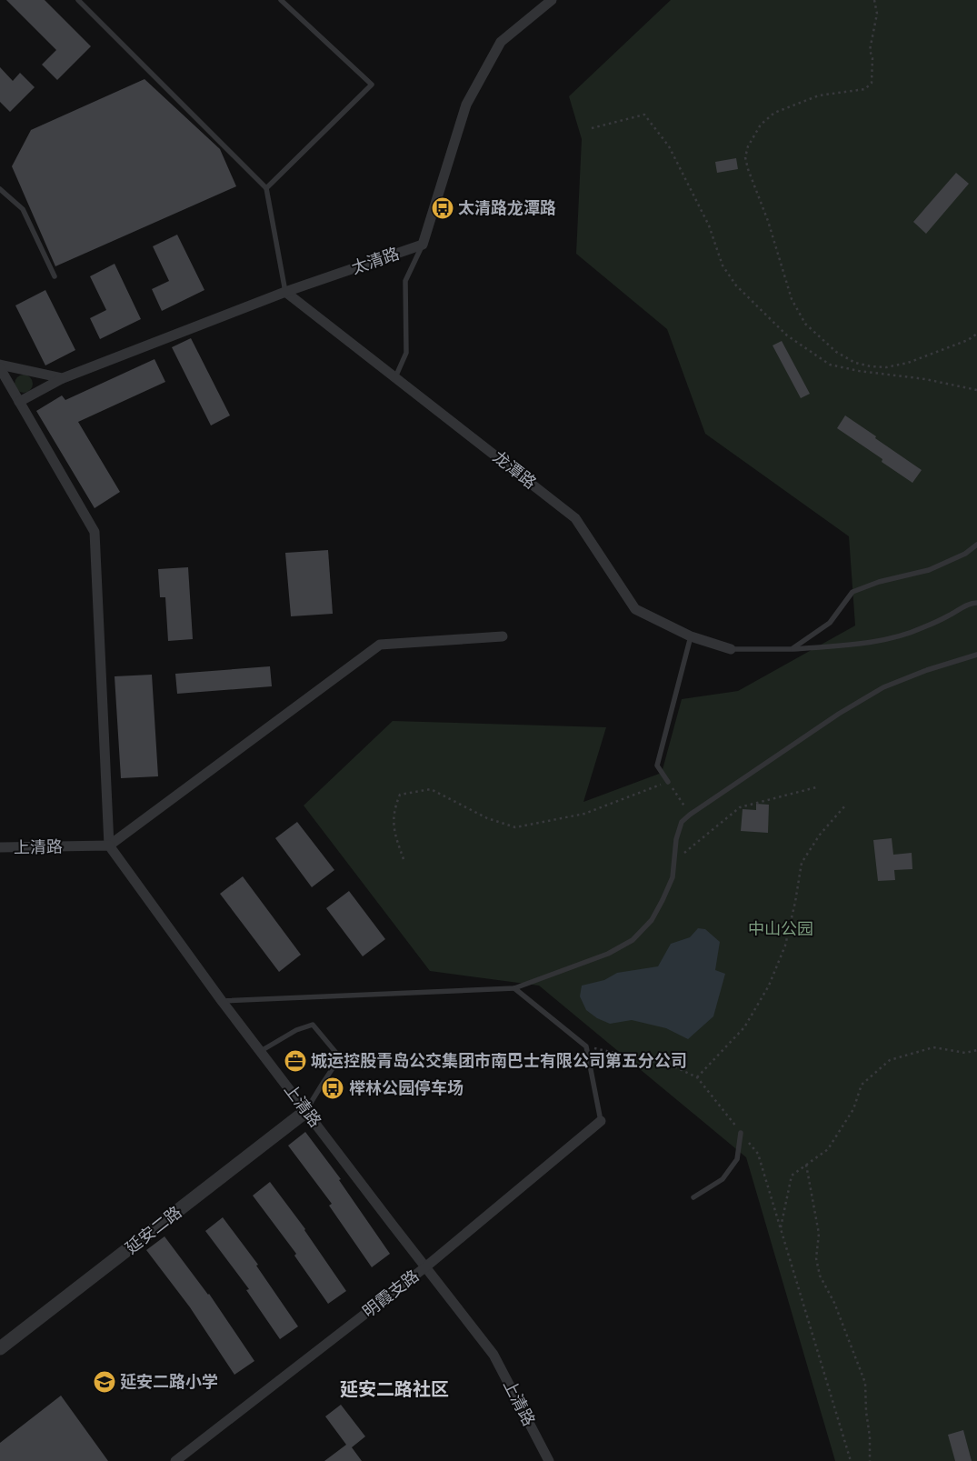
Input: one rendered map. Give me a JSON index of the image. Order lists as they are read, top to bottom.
{
  "streets": {
    "street": [
      "太清路",
      "龙潭路",
      "上清路",
      "延安二路",
      "明霞支路"
    ]
  },
  "crossings": [
    ["太清路", "龙潭路"],
    ["上清路", "延安二路"],
    ["上清路", "明霞支路"]
  ],
  "districts": ["延安二路社区"],
  "parks": ["中山公园"],
  "places": {
    "bus stop": ["太清路龙潭路", "榉林公园停车场"],
    "office": ["城运控股青岛公交集团市南巴士有限公司第五分公司"],
    "school or university": ["延安二路小学"]
  }
}
